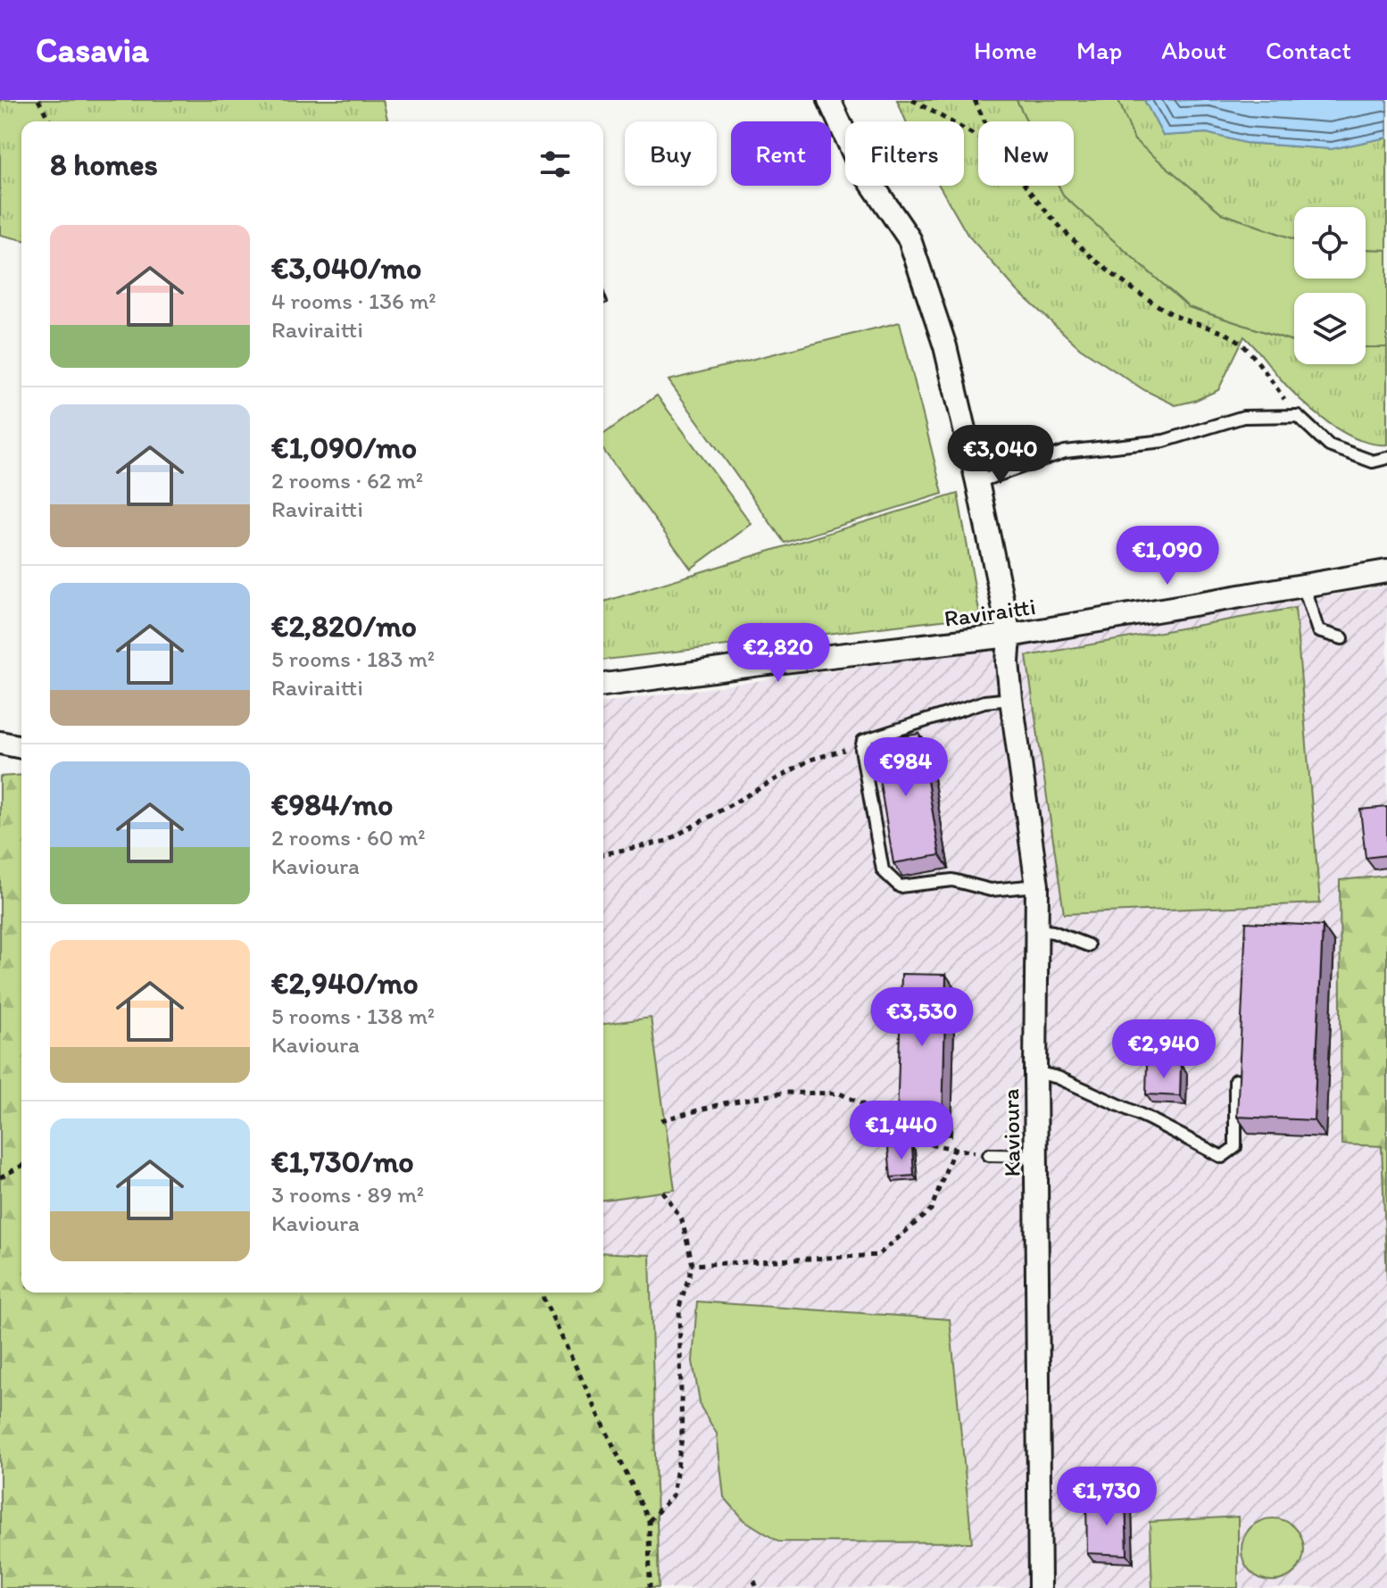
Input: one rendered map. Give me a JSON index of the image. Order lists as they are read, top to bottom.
{
  "streets": {
    "street": ["Raviraitti", "Kavioura"]
  },
  "crossings": [
    ["Raviraitti", "Kavioura"]
  ],
  "page": {
    "header": "Casavia",
    "nav": [
      "Home",
      "Map",
      "About",
      "Contact"
    ],
    "chip": [
      "Buy",
      "Rent",
      "Filters",
      "New"
    ],
    "heading": "8 homes",
    "list": [
      {
        "name": "€3,040/mo",
        "note": "4 rooms · 136 m² · Raviraitti"
      },
      {
        "name": "€1,090/mo",
        "note": "2 rooms · 62 m² · Raviraitti"
      },
      {
        "name": "€2,820/mo",
        "note": "5 rooms · 183 m² · Raviraitti"
      },
      {
        "name": "€984/mo",
        "note": "2 rooms · 60 m² · Kavioura"
      },
      {
        "name": "€2,940/mo",
        "note": "5 rooms · 138 m² · Kavioura"
      },
      {
        "name": "€1,730/mo",
        "note": "3 rooms · 89 m² · Kavioura"
      }
    ],
    "price": [
      "€3,040",
      "€1,090",
      "€2,820",
      "€984",
      "€3,530",
      "€2,940",
      "€1,440",
      "€1,730"
    ]
  }
}
